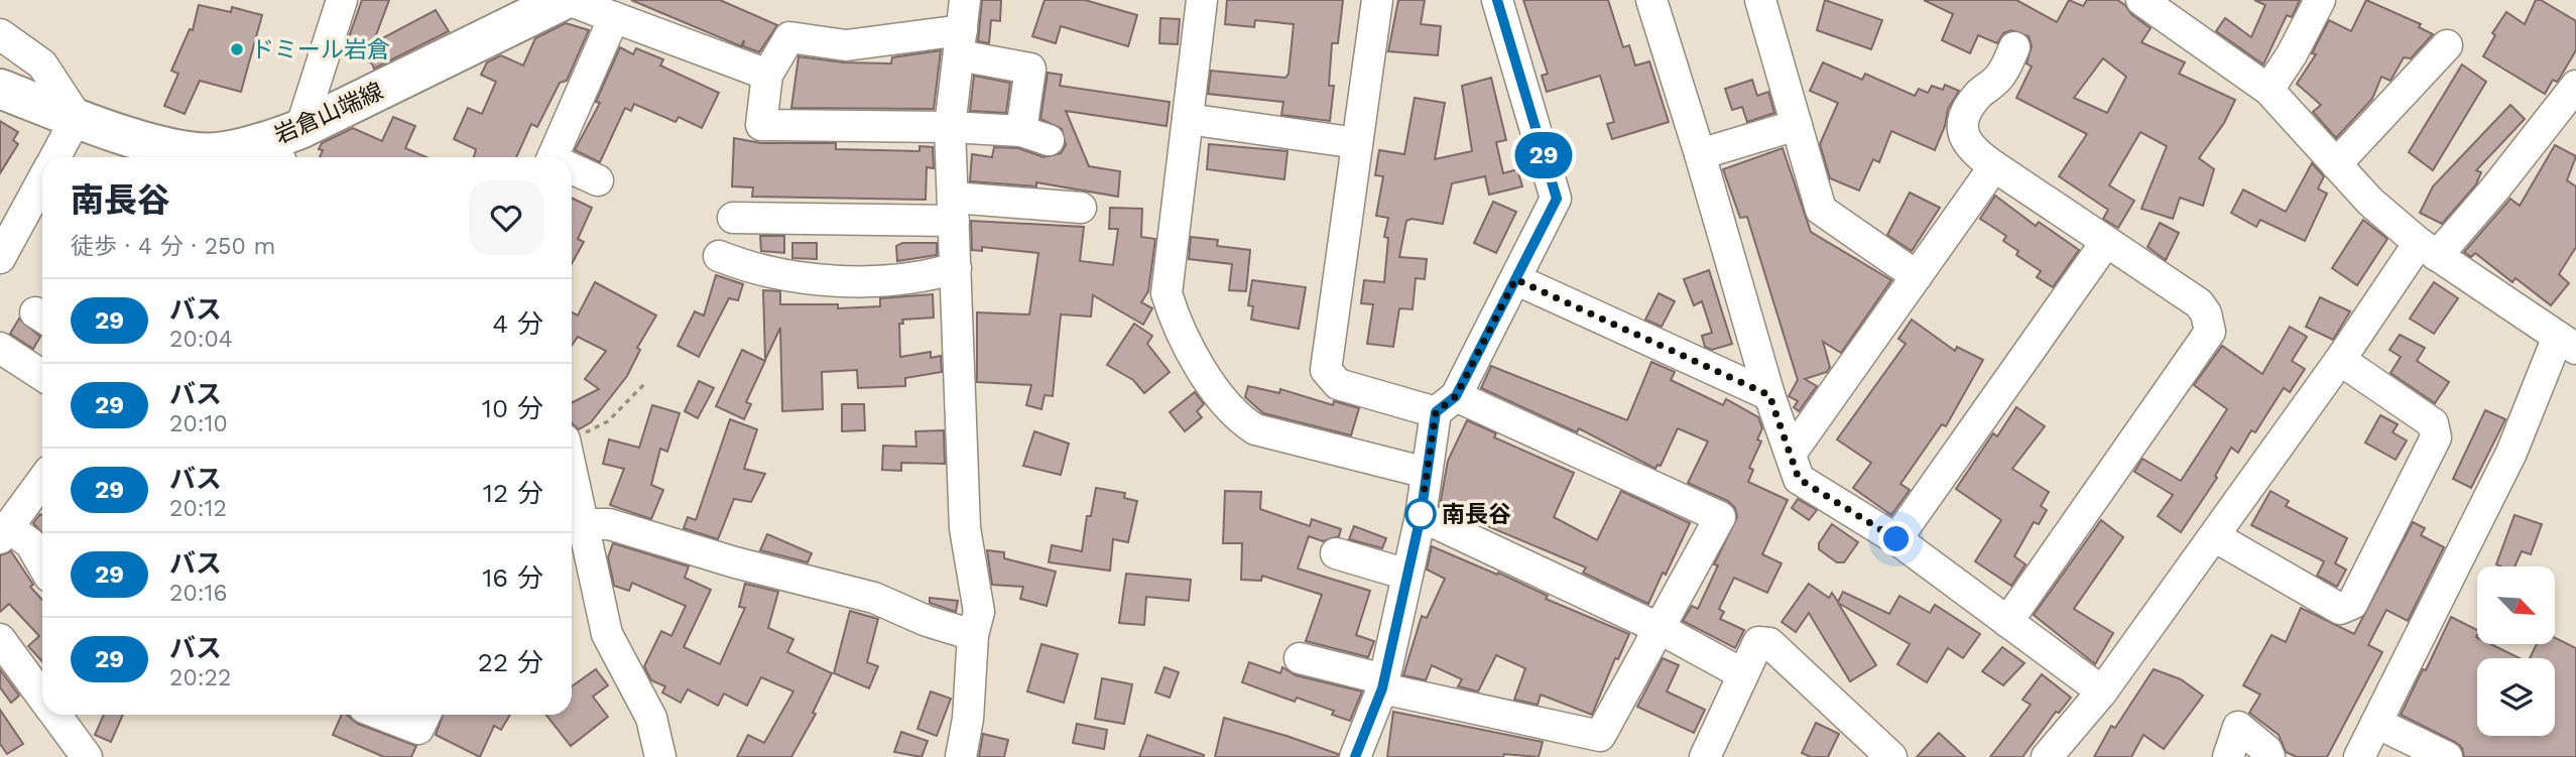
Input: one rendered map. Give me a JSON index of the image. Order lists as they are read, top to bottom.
{
  "streets": {
    "main road": ["岩倉山端線"]
  },
  "places": ["ドミール岩倉", "南長谷"],
  "lines": ["bus line 29"],
  "north": "bottom right",
  "page": {
    "on_map": "29",
    "heading": ["南長谷", "徒歩 · 4 分 · 250 m"],
    "list": [
      {
        "mark": "29",
        "name": "バス",
        "note": "20:04",
        "value": "4 分"
      },
      {
        "mark": "29",
        "name": "バス",
        "note": "20:10",
        "value": "10 分"
      },
      {
        "mark": "29",
        "name": "バス",
        "note": "20:12",
        "value": "12 分"
      },
      {
        "mark": "29",
        "name": "バス",
        "note": "20:16",
        "value": "16 分"
      },
      {
        "mark": "29",
        "name": "バス",
        "note": "20:22",
        "value": "22 分"
      }
    ]
  }
}
